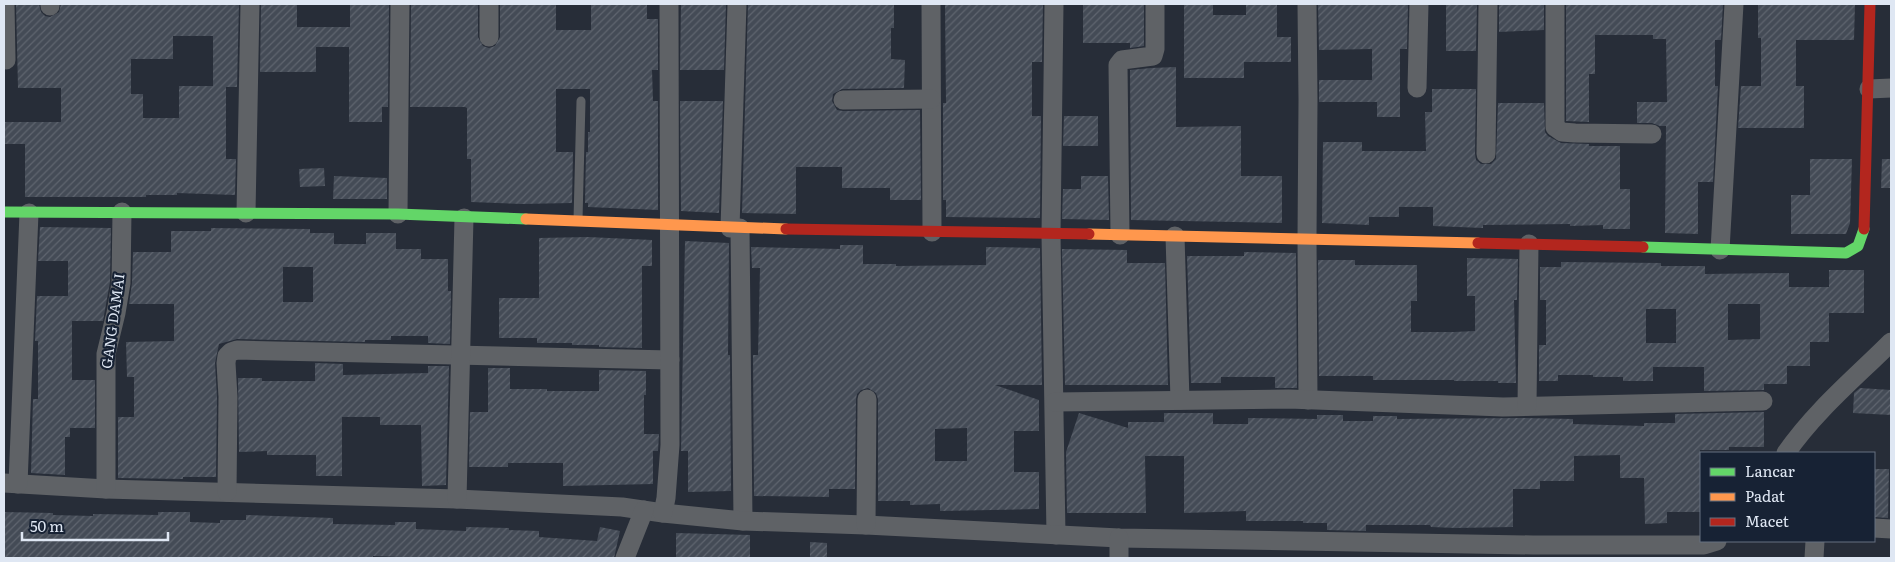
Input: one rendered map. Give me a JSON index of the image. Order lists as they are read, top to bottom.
{
  "streets": {
    "street": ["GANG DAMAI"]
  },
  "legend": ["Lancar", "Padat", "Macet"],
  "scale_bar": "50 m"
}
